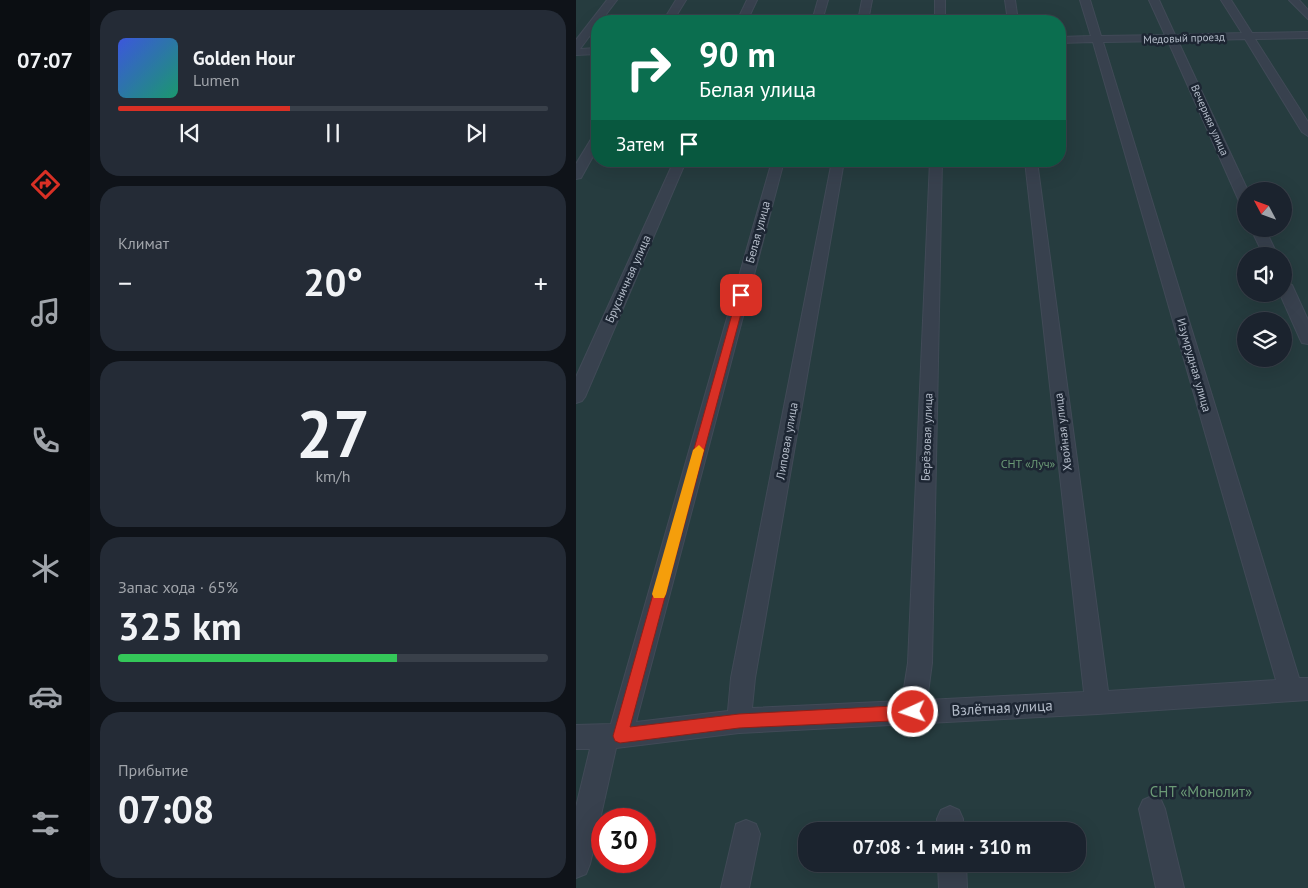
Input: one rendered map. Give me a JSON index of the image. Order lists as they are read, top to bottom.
{
  "streets": {
    "street": [
      "Медовый проезд",
      "Вечерняя улица",
      "Белая улица",
      "Брусничная улица",
      "Изумрудная улица",
      "Хвойная улица",
      "Берёзовая улица",
      "Липовая улица",
      "Взлётная улица"
    ]
  },
  "crossings": [
    ["Медовый проезд", "Вечерняя улица"],
    ["Медовый проезд", "Изумрудная улица"],
    ["Белая улица", "Взлётная улица"],
    ["Изумрудная улица", "Взлётная улица"],
    ["Хвойная улица", "Взлётная улица"],
    ["Берёзовая улица", "Взлётная улица"],
    ["Липовая улица", "Взлётная улица"]
  ],
  "parks": ["СНТ «Луч»", "СНТ «Монолит»"],
  "north": "top left",
  "page": {
    "tabs": "07:07",
    "turn": ["90 m", "Белая улица"],
    "song": ["Golden Hour", "Lumen"],
    "then": "Затем",
    "tile": [
      "Климат",
      ["27", "km/h"],
      ["Запас хода · 65%", "325 km"],
      ["Прибытие", "07:08"]
    ],
    "heat": ["−", "20°", "+"],
    "limit": "30",
    "trip": "07:08 · 1 мин · 310 m"
  }
}
